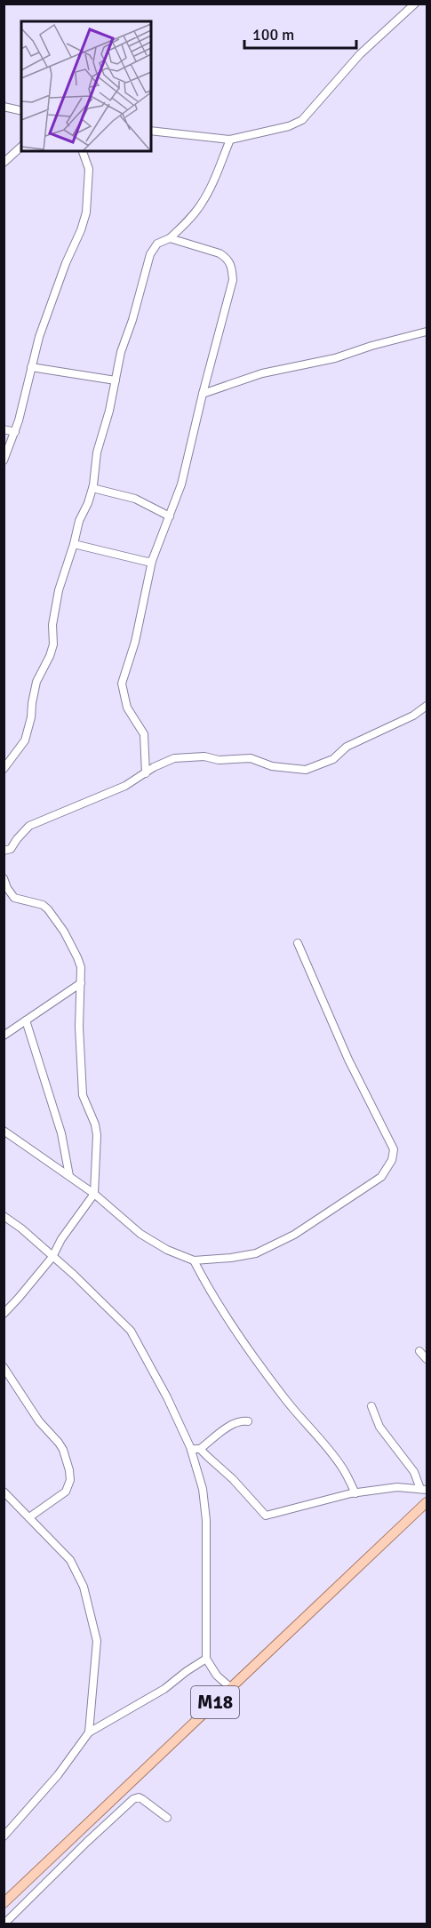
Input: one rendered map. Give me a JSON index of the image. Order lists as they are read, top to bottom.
{
  "streets": {
    "main road": ["M18"]
  },
  "scale_bar": "100 m"
}
